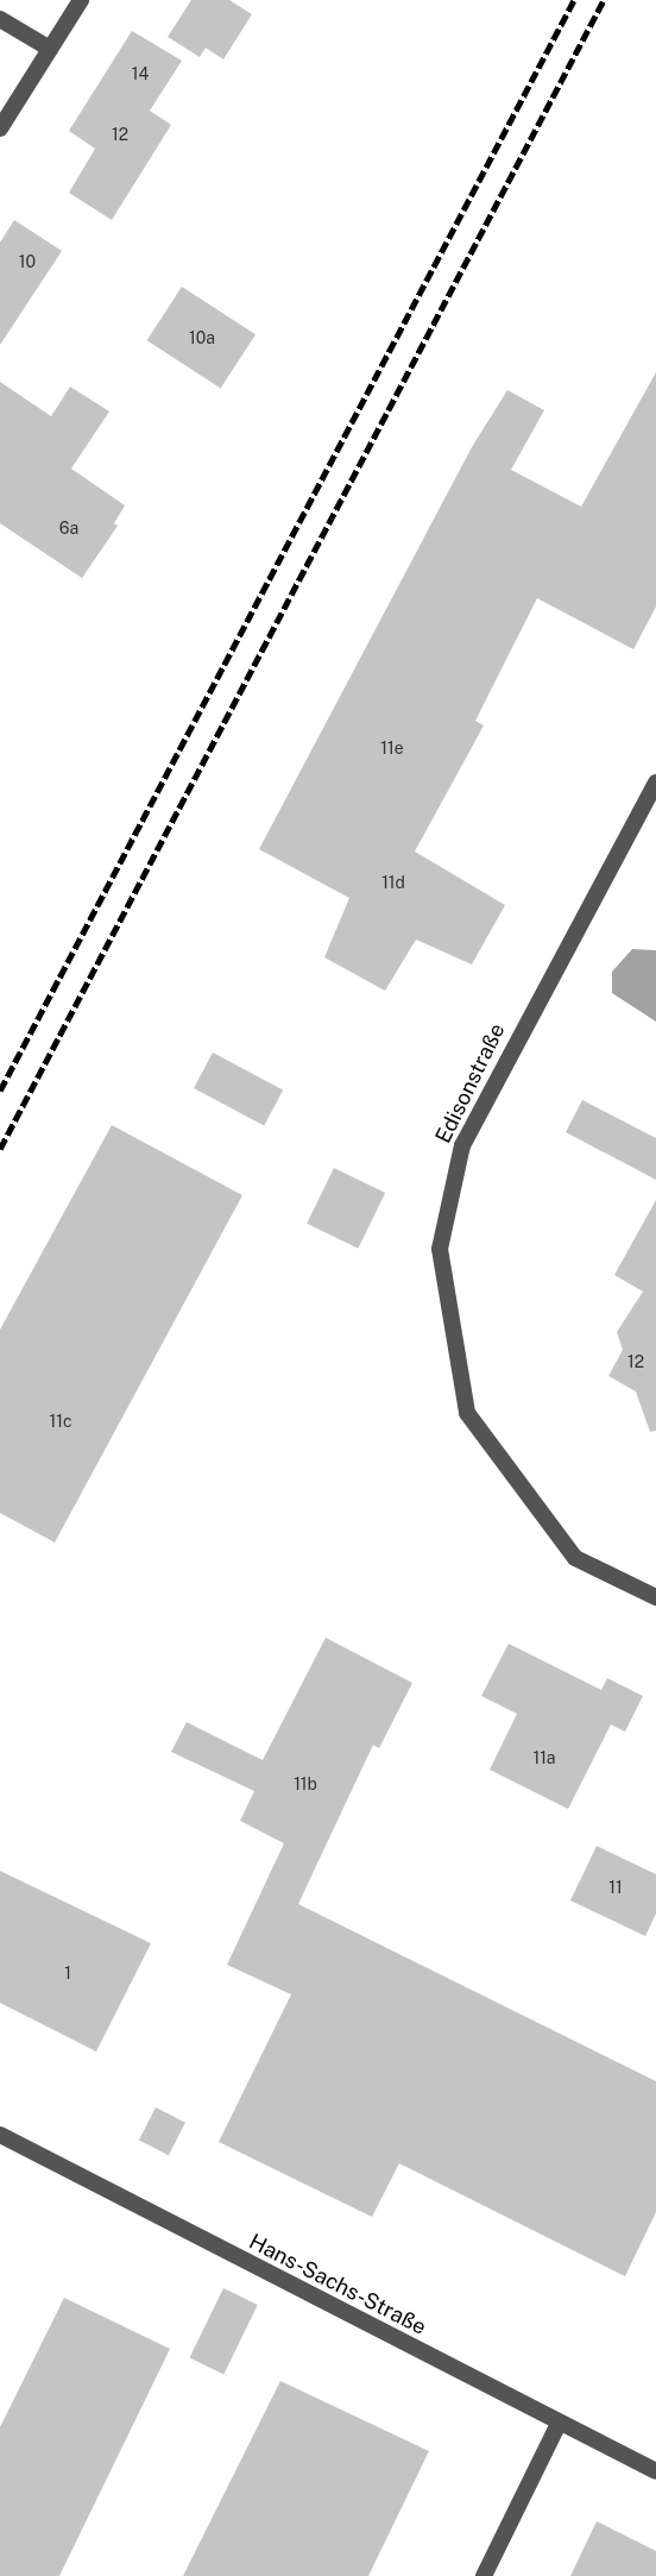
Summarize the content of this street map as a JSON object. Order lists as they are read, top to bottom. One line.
{"streets":{"street":["Edisonstraße","Hans-Sachs-Straße"]},"house_numbers":["14","12","10","10a","6a","11e","11d","12","11c","11a","11b","11","1"]}
